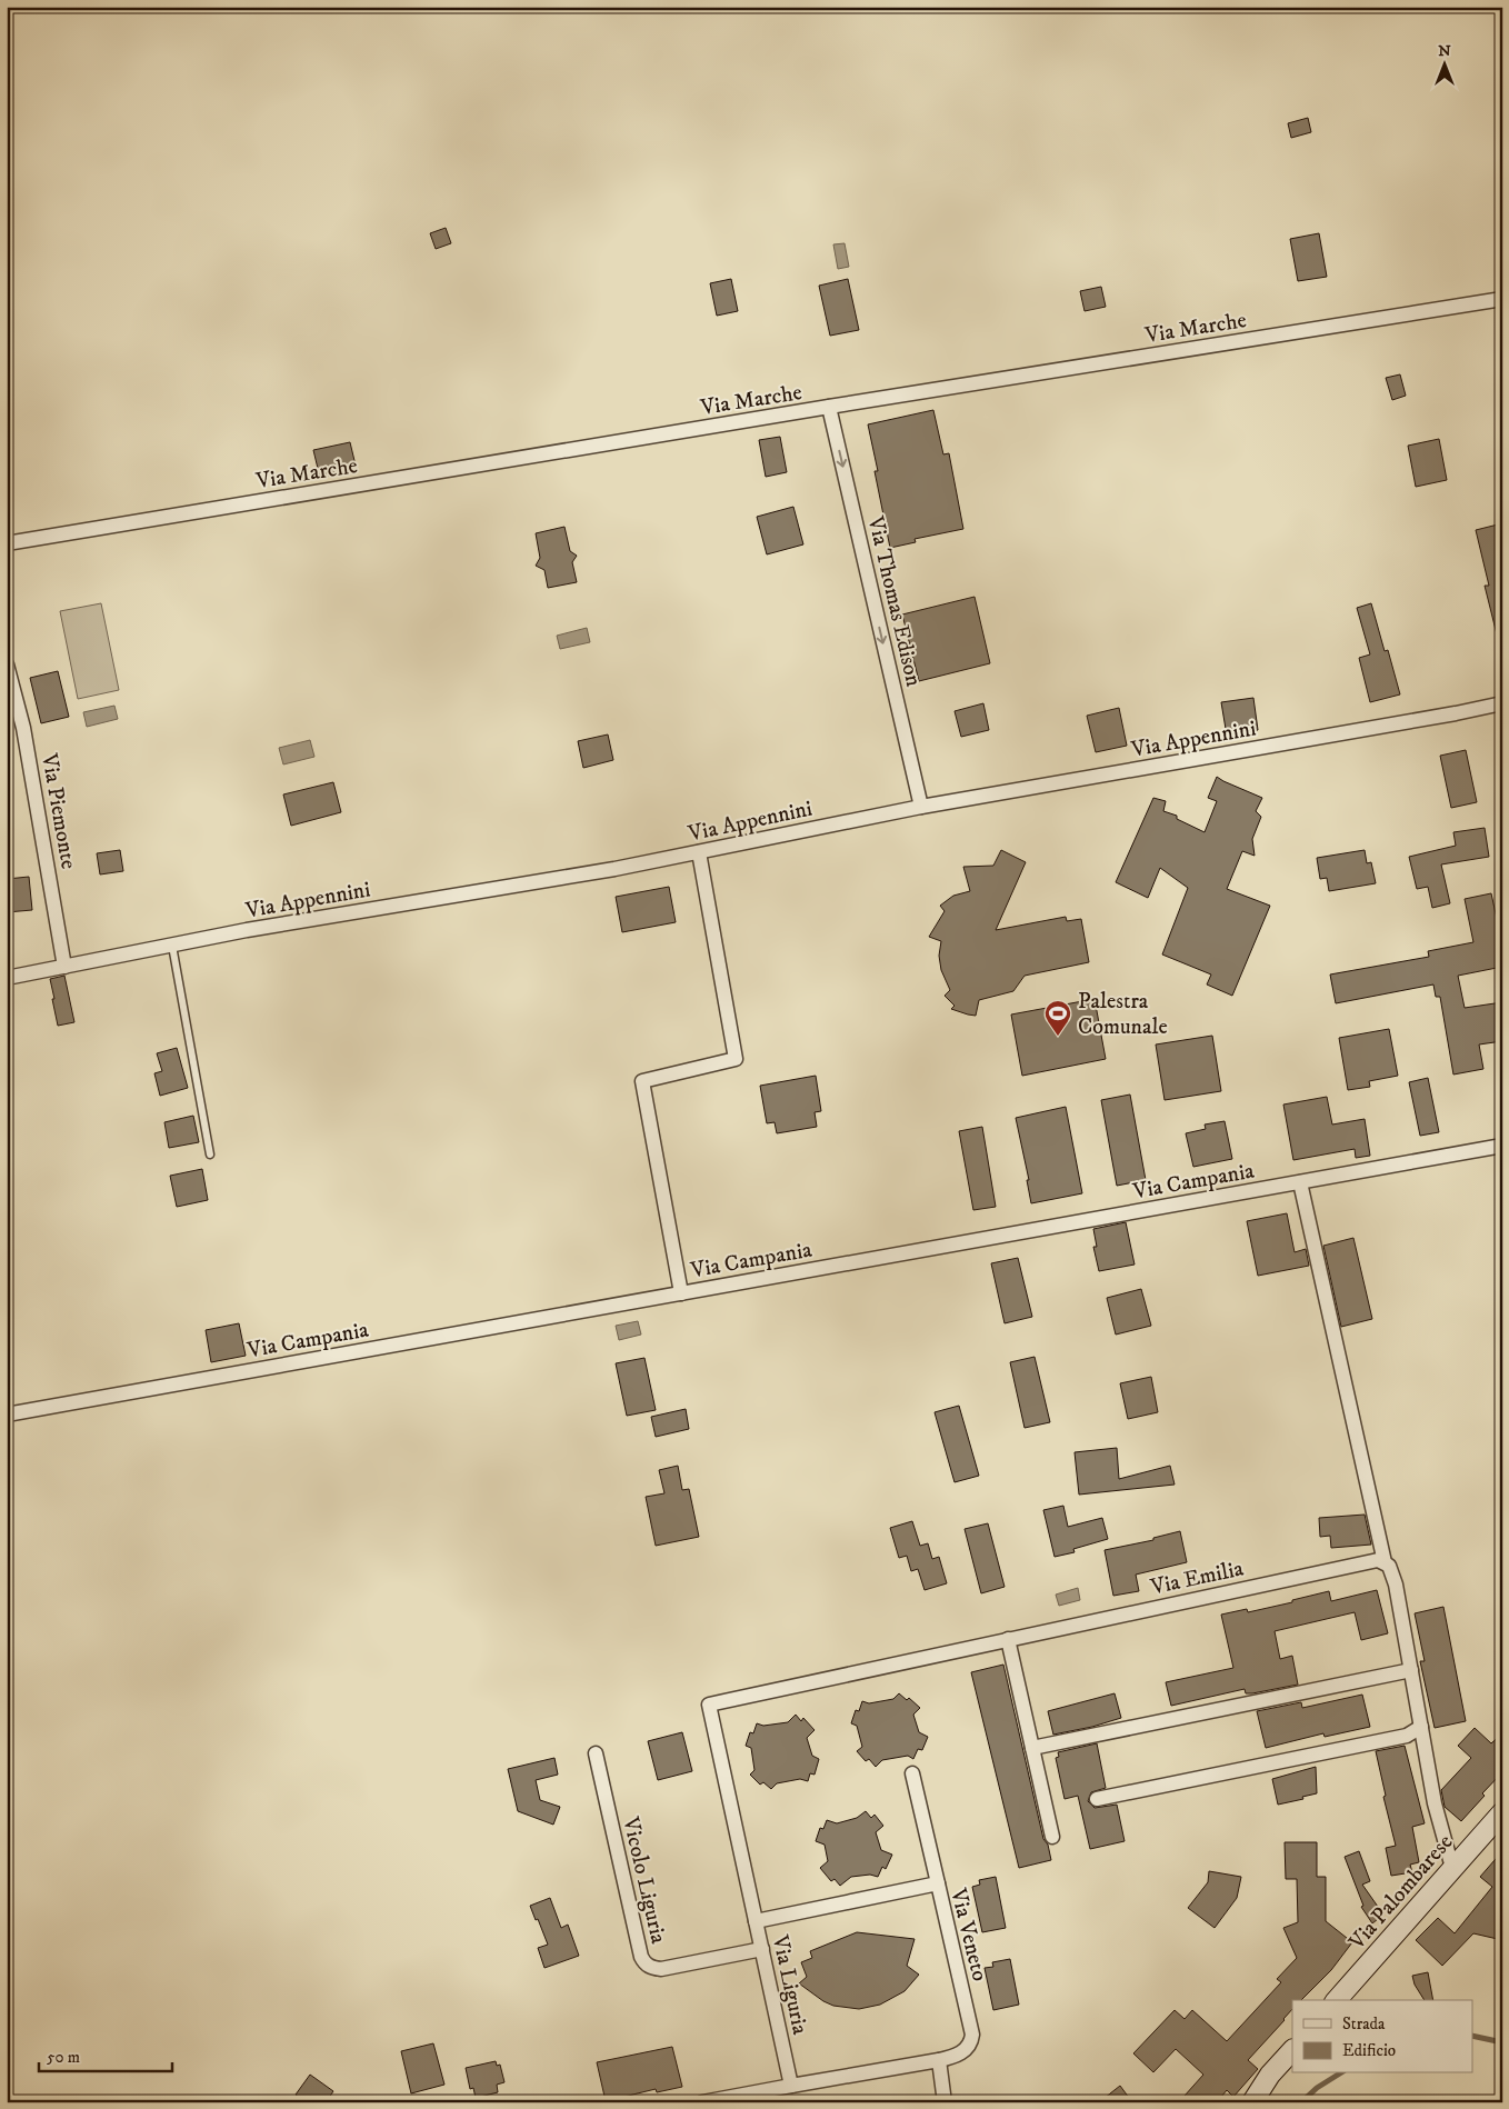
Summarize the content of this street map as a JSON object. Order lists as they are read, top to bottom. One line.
{"streets":{"main road":["Via Palombarese"],"street":["Via Marche","Via Thomas Edison","Via Appennini","Via Piemonte","Via Campania","Via Emilia","Vicolo Liguria","Via Veneto","Via Liguria"]},"crossings":[["Via Marche","Via Thomas Edison"],["Via Thomas Edison","Via Appennini"],["Via Appennini","Via Piemonte"],["Via Emilia","Via Liguria"],["Vicolo Liguria","Via Liguria"],["Via Veneto","Via Liguria"]],"one_way":["Via Thomas Edison"],"places":{"sports":["Palestra Comunale"]},"legend":["Strada","Edificio"],"scale_bar":"50 m","north":"top"}
